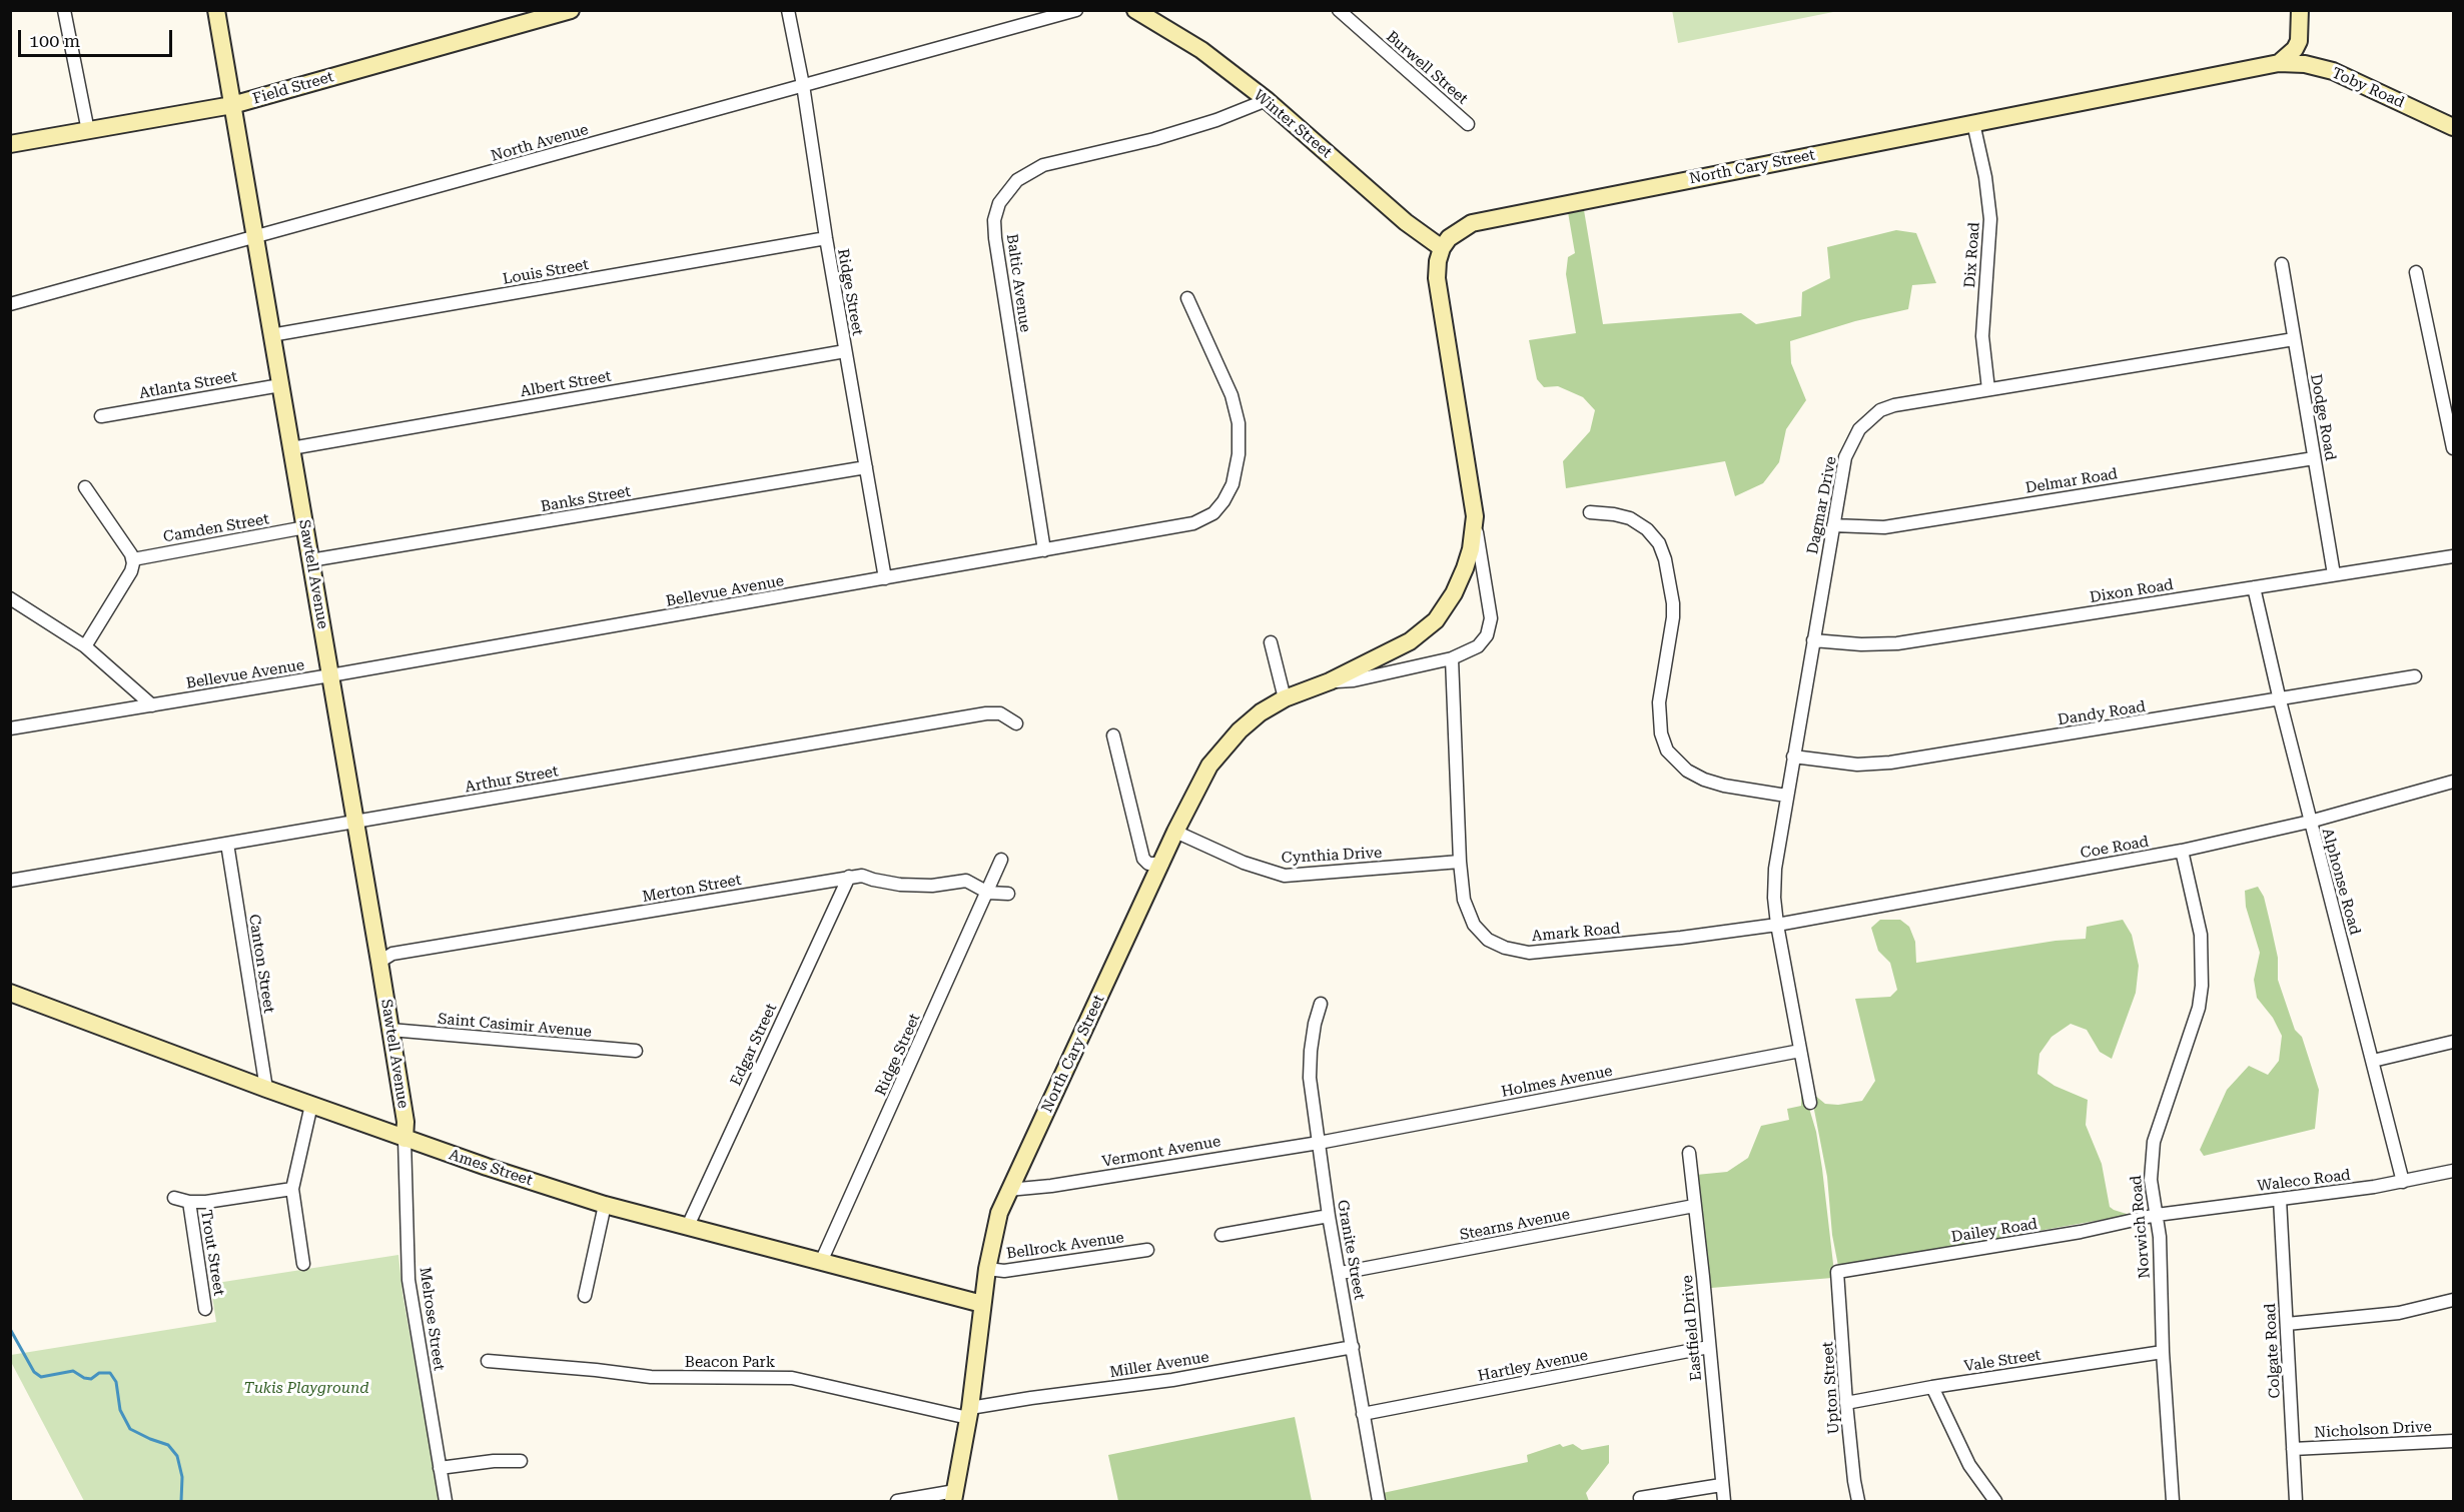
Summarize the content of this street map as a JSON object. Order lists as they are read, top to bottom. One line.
{"streets":{"street":["Burwell Street","Field Street","Toby Road","Winter Street","North Avenue","North Cary Street","Dix Road","Louis Street","Baltic Avenue","Ridge Street","Albert Street","Atlanta Street","Dodge Road","Delmar Road","Banks Street","Dagmar Drive","Camden Street","Sawtell Avenue","Bellevue Avenue","Dixon Road","Dandy Road","Arthur Street","Coe Road","Cynthia Drive","Alphonse Road","Merton Street","Amark Road","Canton Street","Saint Casimir Avenue","Edgar Street","Holmes Avenue","Vermont Avenue","Ames Street","Waleco Road","Stearns Avenue","Norwich Road","Dailey Road","Bellrock Avenue","Granite Street","Trout Street","Melrose Street","Eastfield Drive","Colgate Road","Vale Street","Beacon Park","Miller Avenue","Hartley Avenue","Upton Street","Nicholson Drive"]},"crossings":[["Field Street","Sawtell Avenue"],["Toby Road","North Cary Street"],["Winter Street","North Cary Street"],["Winter Street","Baltic Avenue"],["North Avenue","Ridge Street"],["North Avenue","Sawtell Avenue"],["North Cary Street","Dix Road"],["North Cary Street","Cynthia Drive"],["North Cary Street","Amark Road"],["North Cary Street","Vermont Avenue"],["North Cary Street","Ames Street"],["North Cary Street","Bellrock Avenue"],["North Cary Street","Beacon Park"],["North Cary Street","Miller Avenue"],["Dix Road","Dagmar Drive"],["Louis Street","Ridge Street"],["Louis Street","Sawtell Avenue"],["Baltic Avenue","Bellevue Avenue"],["Ridge Street","Albert Street"],["Ridge Street","Banks Street"],["Ridge Street","Bellevue Avenue"],["Ridge Street","Merton Street"],["Ridge Street","Ames Street"],["Albert Street","Sawtell Avenue"],["Atlanta Street","Sawtell Avenue"],["Dodge Road","Delmar Road"],["Dodge Road","Dagmar Drive"],["Dodge Road","Dixon Road"],["Delmar Road","Dagmar Drive"],["Banks Street","Sawtell Avenue"],["Dagmar Drive","Dixon Road"],["Dagmar Drive","Dandy Road"],["Dagmar Drive","Coe Road"],["Dagmar Drive","Amark Road"],["Camden Street","Sawtell Avenue"],["Sawtell Avenue","Bellevue Avenue"],["Sawtell Avenue","Arthur Street"],["Sawtell Avenue","Merton Street"],["Sawtell Avenue","Saint Casimir Avenue"],["Sawtell Avenue","Ames Street"],["Sawtell Avenue","Melrose Street"],["Dixon Road","Alphonse Road"],["Dandy Road","Alphonse Road"],["Arthur Street","Canton Street"],["Coe Road","Alphonse Road"],["Coe Road","Amark Road"],["Coe Road","Norwich Road"],["Cynthia Drive","Amark Road"],["Alphonse Road","Waleco Road"],["Merton Street","Edgar Street"],["Canton Street","Ames Street"],["Edgar Street","Ames Street"],["Holmes Avenue","Vermont Avenue"],["Holmes Avenue","Granite Street"],["Vermont Avenue","Granite Street"],["Ames Street","Melrose Street"],["Waleco Road","Norwich Road"],["Waleco Road","Dailey Road"],["Waleco Road","Colgate Road"],["Stearns Avenue","Granite Street"],["Stearns Avenue","Eastfield Drive"],["Norwich Road","Dailey Road"],["Norwich Road","Vale Street"],["Dailey Road","Upton Street"],["Granite Street","Miller Avenue"],["Granite Street","Hartley Avenue"],["Eastfield Drive","Hartley Avenue"],["Colgate Road","Nicholson Drive"],["Vale Street","Upton Street"],["Beacon Park","Miller Avenue"]],"parks":["Tukis Playground"],"scale_bar":"100 m"}
